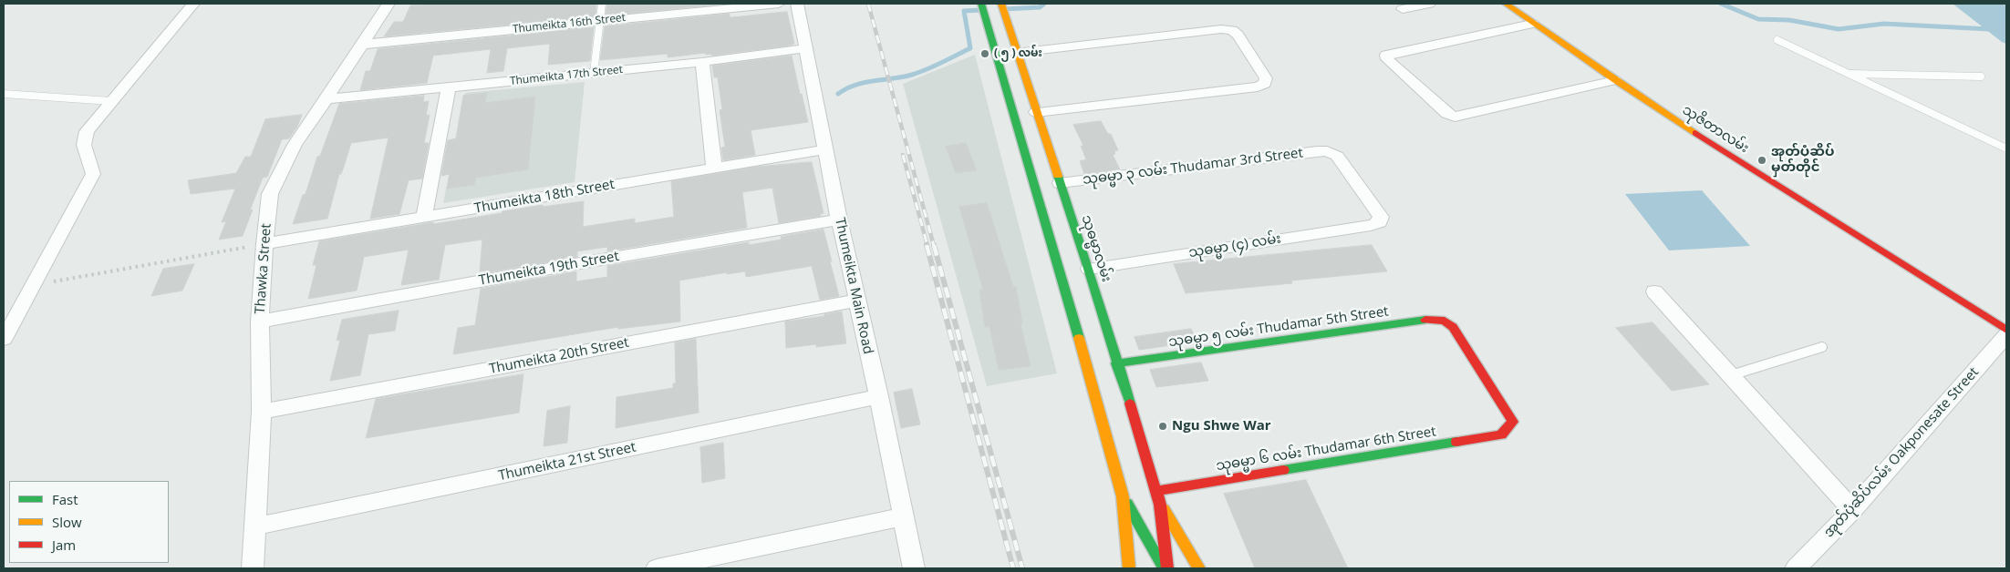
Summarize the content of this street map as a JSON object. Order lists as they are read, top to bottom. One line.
{"streets":{"main road":["သုဇိတာလမ်း","သုဓမ္မာလမ်း","သုဓမ္မာ ၅ လမ်း Thudamar 5th Street","သုဓမ္မာ ၆ လမ်း Thudamar 6th Street"],"street":["Thumeikta 16th Street","Thumeikta 17th Street","သုဓမ္မာ ၃ လမ်း Thudamar 3rd Street","Thumeikta 18th Street","သုဓမ္မာ (၄) လမ်း","Thawka Street","Thumeikta 19th Street","Thumeikta Main Road","Thumeikta 20th Street","အုတ်ပုံဆိပ်လမ်း Oakponesate Street","Thumeikta 21st Street"]},"crossings":[["Thumeikta 16th Street","Thawka Street"],["Thumeikta 17th Street","Thawka Street"],["Thumeikta 17th Street","Thumeikta Main Road"],["သုဓမ္မာ ၃ လမ်း Thudamar 3rd Street","သုဓမ္မာ (၄) လမ်း"],["သုဓမ္မာ ၃ လမ်း Thudamar 3rd Street","သုဓမ္မာလမ်း"],["Thumeikta 18th Street","Thawka Street"],["Thumeikta 18th Street","Thumeikta Main Road"],["သုဓမ္မာ (၄) လမ်း","သုဓမ္မာလမ်း"],["သုဓမ္မာလမ်း","သုဓမ္မာ ၅ လမ်း Thudamar 5th Street"],["သုဓမ္မာလမ်း","သုဓမ္မာ ၆ လမ်း Thudamar 6th Street"],["Thawka Street","Thumeikta 19th Street"],["Thawka Street","Thumeikta 20th Street"],["Thawka Street","Thumeikta 21st Street"],["Thumeikta 19th Street","Thumeikta Main Road"],["Thumeikta Main Road","Thumeikta 20th Street"],["Thumeikta Main Road","Thumeikta 21st Street"],["သုဓမ္မာ ၅ လမ်း Thudamar 5th Street","သုဓမ္မာ ၆ လမ်း Thudamar 6th Street"]],"places":["( ၅ ) လမ်း","အုတ်ပုံဆိပ် မှတ်တိုင်","Ngu Shwe War"],"legend":["Fast","Slow","Jam"]}
